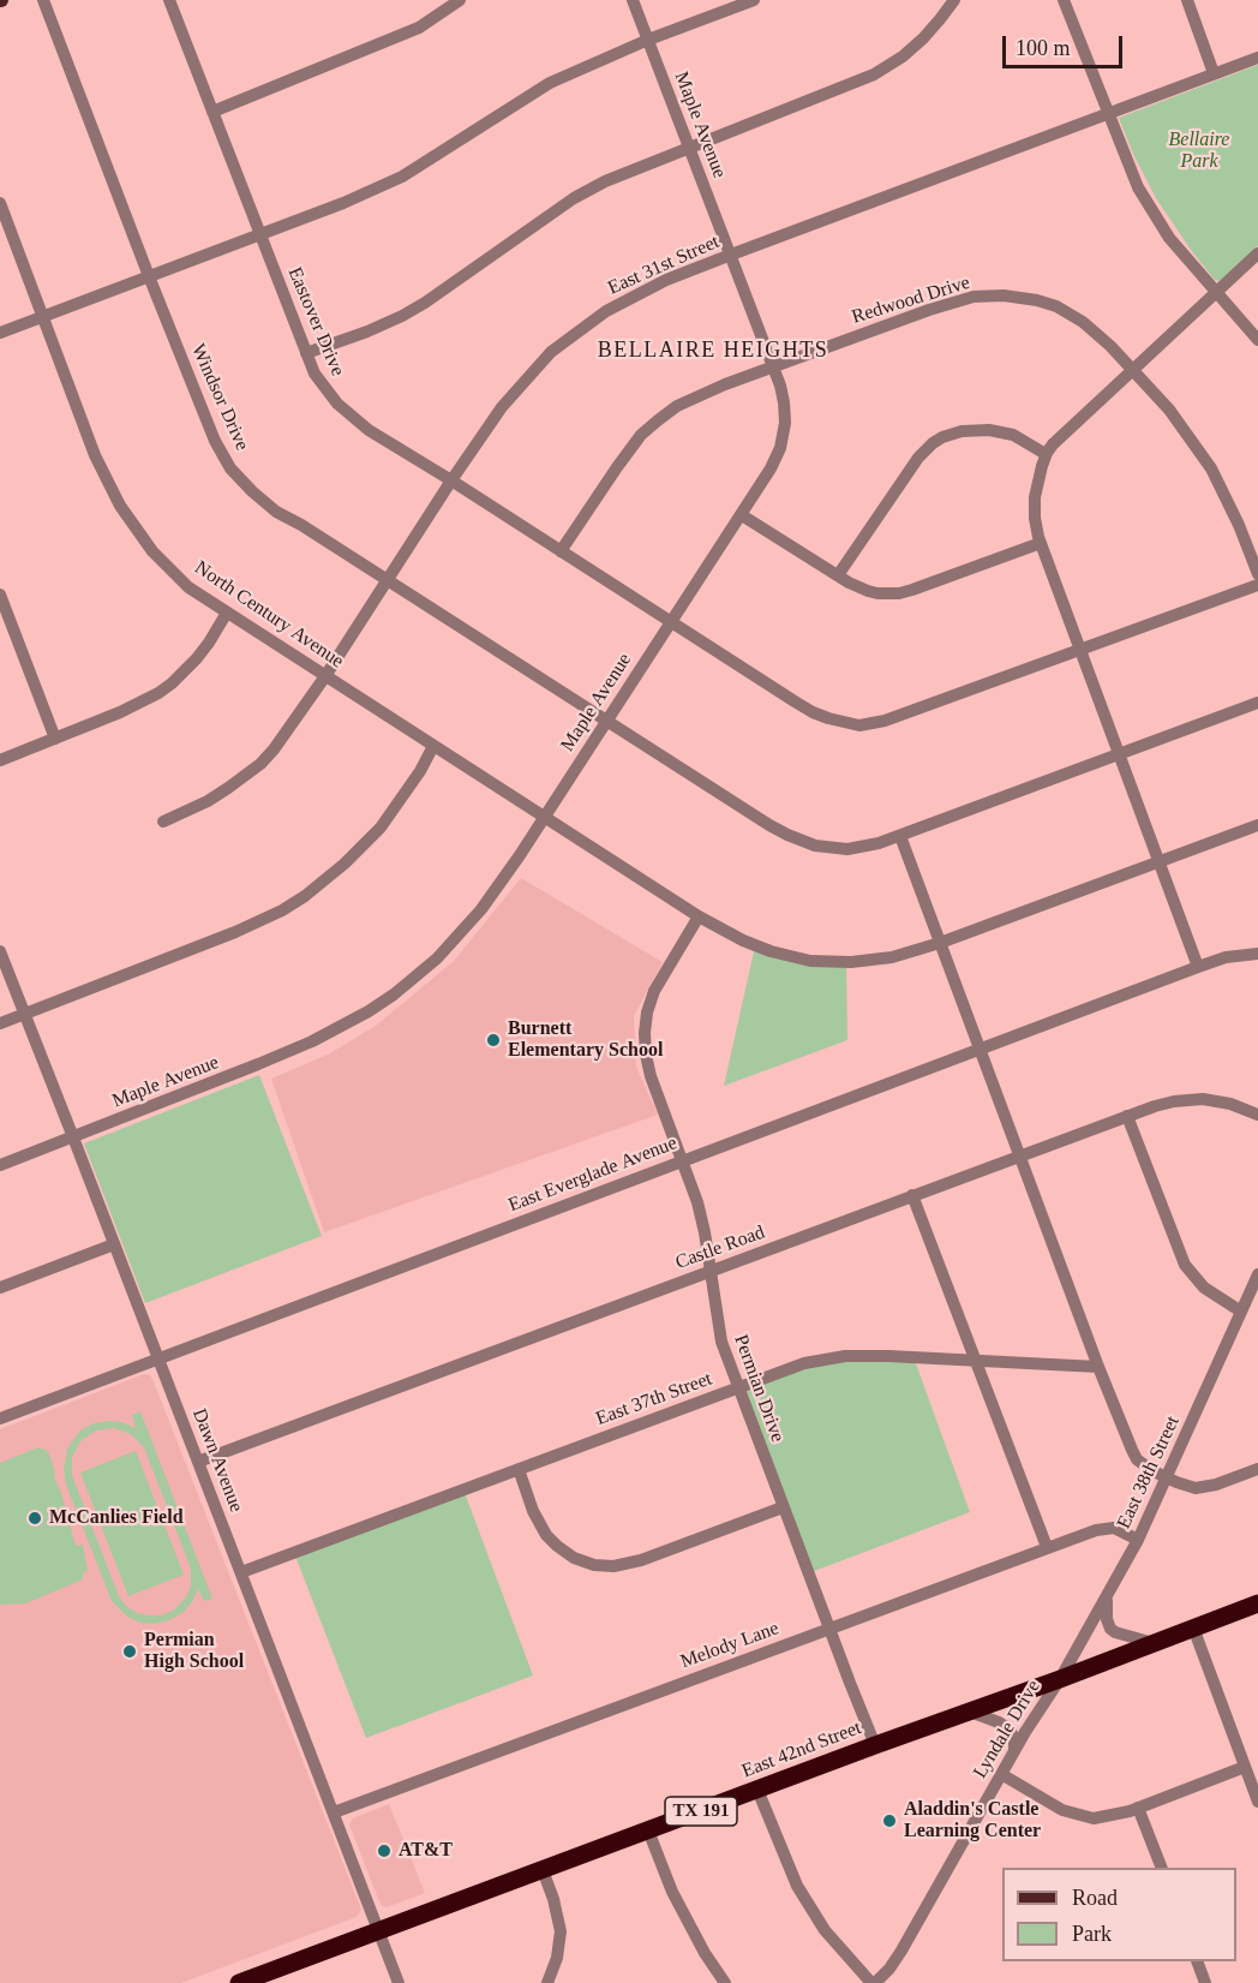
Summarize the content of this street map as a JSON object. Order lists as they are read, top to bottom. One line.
{"streets":{"highway":["East 42nd Street","TX 191"],"street":["Maple Avenue","East 31st Street","Redwood Drive","Eastover Drive","Windsor Drive","North Century Avenue","East Everglade Avenue","Castle Road","Permian Drive","East 37th Street","Dawn Avenue","East 38th Street","Melody Lane","Lyndale Drive"]},"crossings":[["Maple Avenue","East 31st Street"],["Maple Avenue","Redwood Drive"],["Maple Avenue","Eastover Drive"],["Maple Avenue","Windsor Drive"],["Maple Avenue","North Century Avenue"],["Maple Avenue","Dawn Avenue"],["East 31st Street","Eastover Drive"],["East 31st Street","Windsor Drive"],["East 31st Street","North Century Avenue"],["Redwood Drive","Eastover Drive"],["North Century Avenue","Permian Drive"],["East Everglade Avenue","Permian Drive"],["East Everglade Avenue","Dawn Avenue"],["Castle Road","Permian Drive"],["Castle Road","Dawn Avenue"],["Permian Drive","East 37th Street"],["Permian Drive","Melody Lane"],["Permian Drive","East 42nd Street"],["East 37th Street","Dawn Avenue"],["Dawn Avenue","Melody Lane"],["Dawn Avenue","East 42nd Street"],["East 38th Street","Melody Lane"],["East 38th Street","Lyndale Drive"],["East 38th Street","East 42nd Street"],["Lyndale Drive","East 42nd Street"]],"districts":["BELLAIRE HEIGHTS"],"parks":["Bellaire Park"],"places":["Burnett Elementary School","McCanlies Field","Permian High School","Aladdin's Castle Learning Center","AT&T"],"legend":["Road","Park"],"scale_bar":"100 m"}
